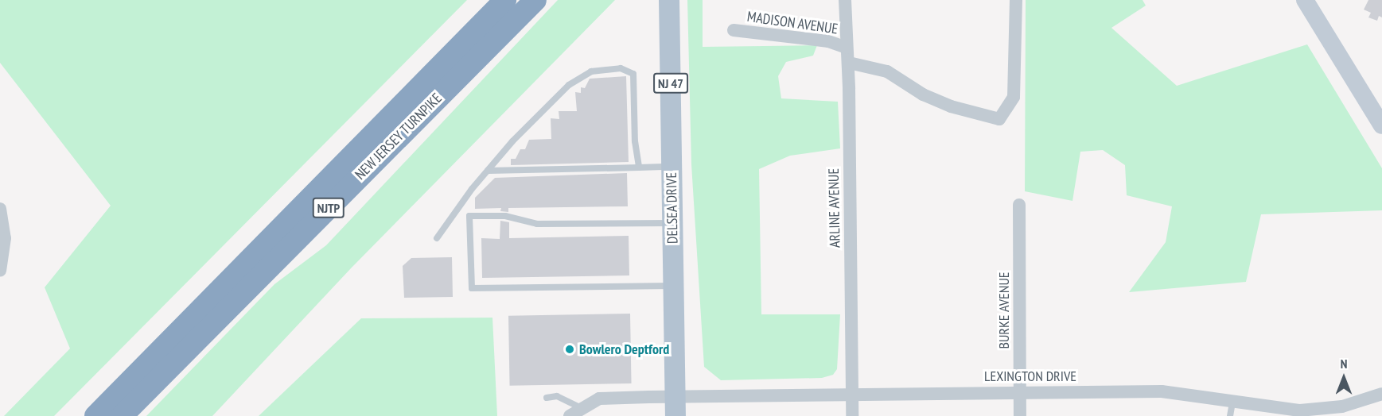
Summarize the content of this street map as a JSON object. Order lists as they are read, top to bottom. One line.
{"streets":{"highway":["NEW JERSEY TURNPIKE","NJTP"],"main road":["NJ 47","DELSEA DRIVE"],"street":["MADISON AVENUE","ARLINE AVENUE","BURKE AVENUE","LEXINGTON DRIVE"]},"crossings":[["MADISON AVENUE","ARLINE AVENUE"],["DELSEA DRIVE","LEXINGTON DRIVE"],["ARLINE AVENUE","LEXINGTON DRIVE"],["BURKE AVENUE","LEXINGTON DRIVE"]],"places":["Bowlero Deptford"],"north":"top"}
